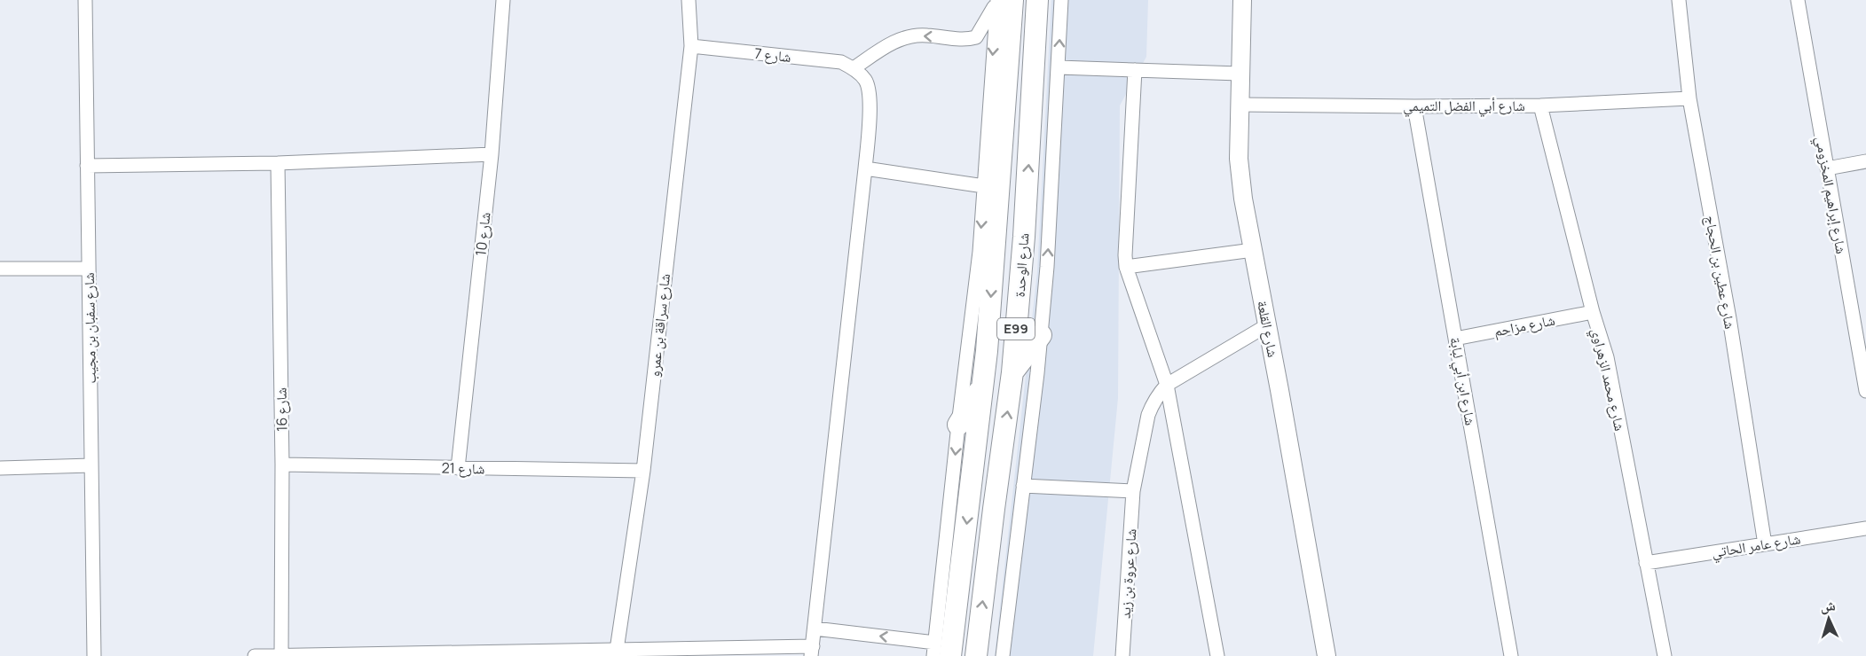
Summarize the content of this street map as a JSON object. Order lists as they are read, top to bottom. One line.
{"streets":{"main road":["شارع الوحدة","E99"],"street":["شارع 7","شارع أبي الفضل التميمي","شارع إبراهيم المخزومي","شارع 10","شارع عطين بن الحجاج","شارع سراقة بن عمرو","شارع مزاحم","شارع سفبان بن مجيب","شارع القلعة","شارع محمد الزهراوي","شارع ابن أبي لبابة","شارع 16","شارع 21","شارع عامر الحاتي","شارع عروة بن زيد"]},"crossings":[["شارع 7","شارع سراقة بن عمرو"],["شارع أبي الفضل التميمي","شارع عطين بن الحجاج"],["شارع أبي الفضل التميمي","شارع القلعة"],["شارع أبي الفضل التميمي","شارع محمد الزهراوي"],["شارع أبي الفضل التميمي","شارع ابن أبي لبابة"],["شارع 10","شارع 21"],["شارع عطين بن الحجاج","شارع عامر الحاتي"],["شارع سراقة بن عمرو","شارع 21"],["شارع مزاحم","شارع محمد الزهراوي"],["شارع مزاحم","شارع ابن أبي لبابة"],["شارع محمد الزهراوي","شارع عامر الحاتي"],["شارع 16","شارع 21"]],"north":"top"}
